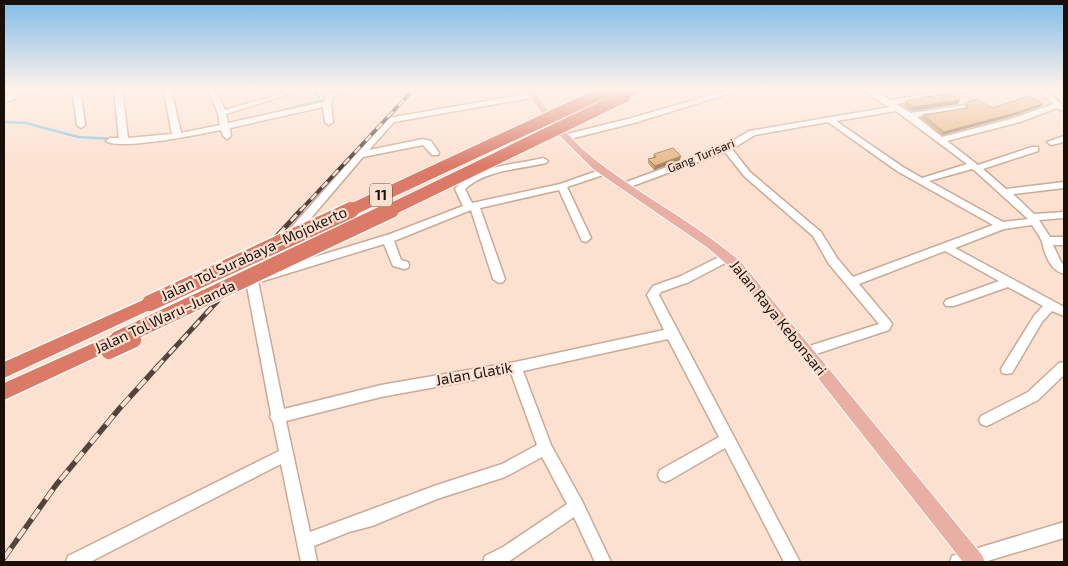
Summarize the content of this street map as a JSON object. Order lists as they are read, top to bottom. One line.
{"streets":{"highway":["11","Jalan Tol Surabaya–Mojokerto","Jalan Tol Waru–Juanda"],"main road":["Jalan Raya Kebonsari"],"street":["Gang Turisari","Jalan Glatik"]},"crossings":[["Gang Turisari","Jalan Raya Kebonsari"],["Jalan Tol Surabaya–Mojokerto","Jalan Tol Waru–Juanda"]]}
